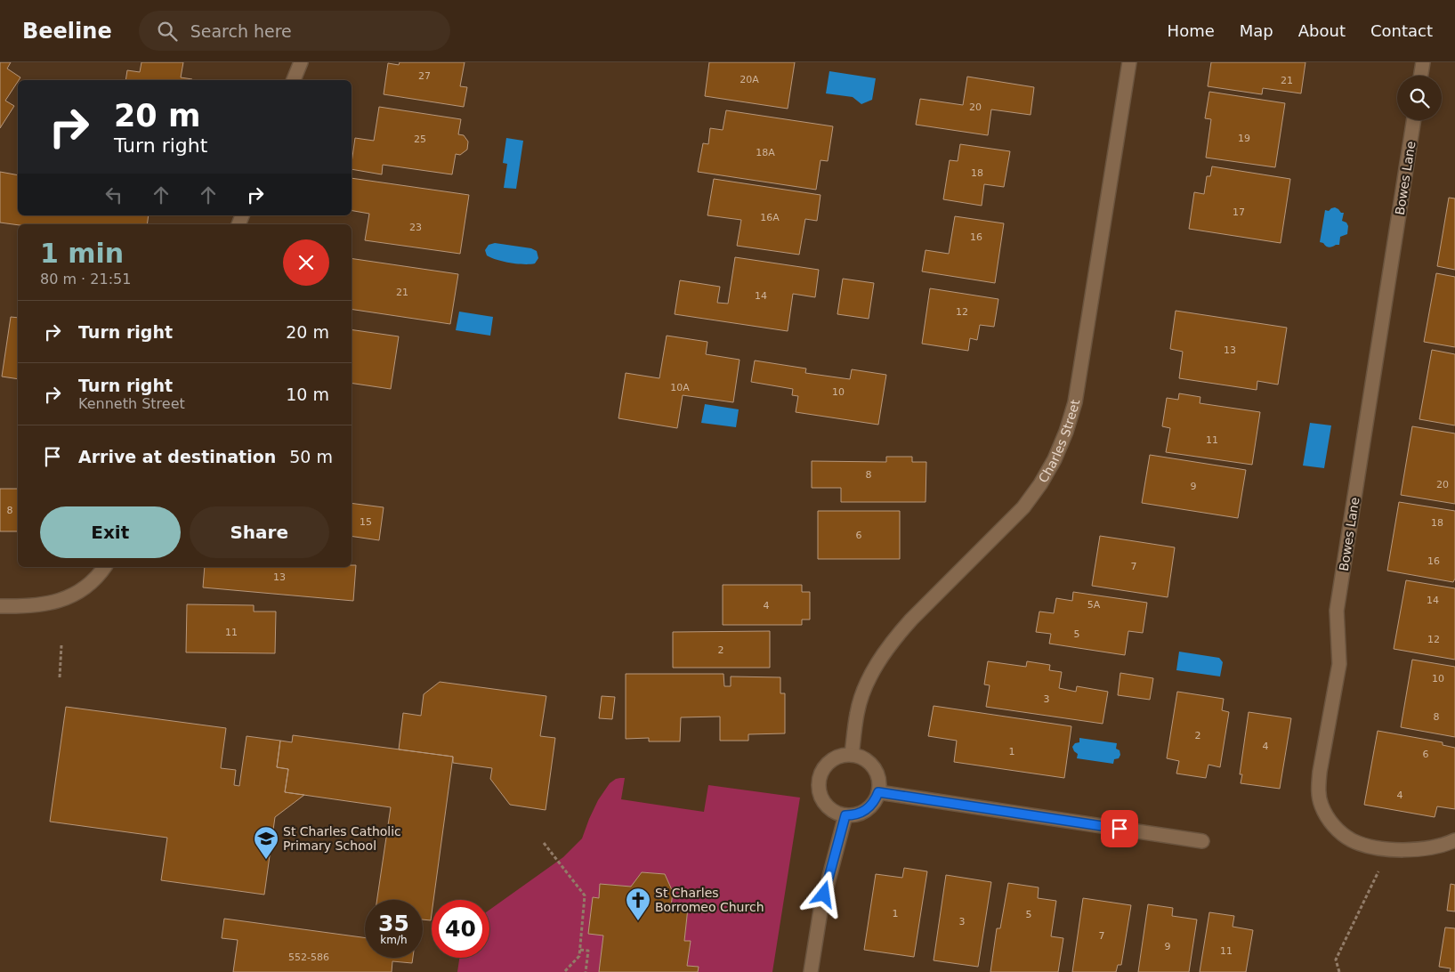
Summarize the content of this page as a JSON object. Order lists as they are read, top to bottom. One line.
{"streets":{"street":["Bowes Lane","Charles Street"]},"places":{"school or university":["St Charles Catholic Primary School"],"church":["St Charles Borromeo Church"]},"house_numbers":["27","20A","21","20","19","25","18A","18","17","16A","23","16","21","14","12","13","10A","10","11","8","20","9","8","15","18","6","16","7","13","14","5A","4","11","5","12","2","10","3","8","2","4","1","6","4","1","5","3","7","9","11","552-586"],"page":{"header":"Beeline","search":"Search here","nav":["Home","Map","About","Contact"],"turn":["20 m","Turn right"],"heading":["1 min","80 m · 21:51"],"list":[{"name":"Turn right","value":"20 m"},{"name":"Turn right","note":"Kenneth Street","value":"10 m"},{"name":"Arrive at destination","value":"50 m"}],"buttons":["Exit","Share"],"speed":"35 km/h","limit":"40"}}
